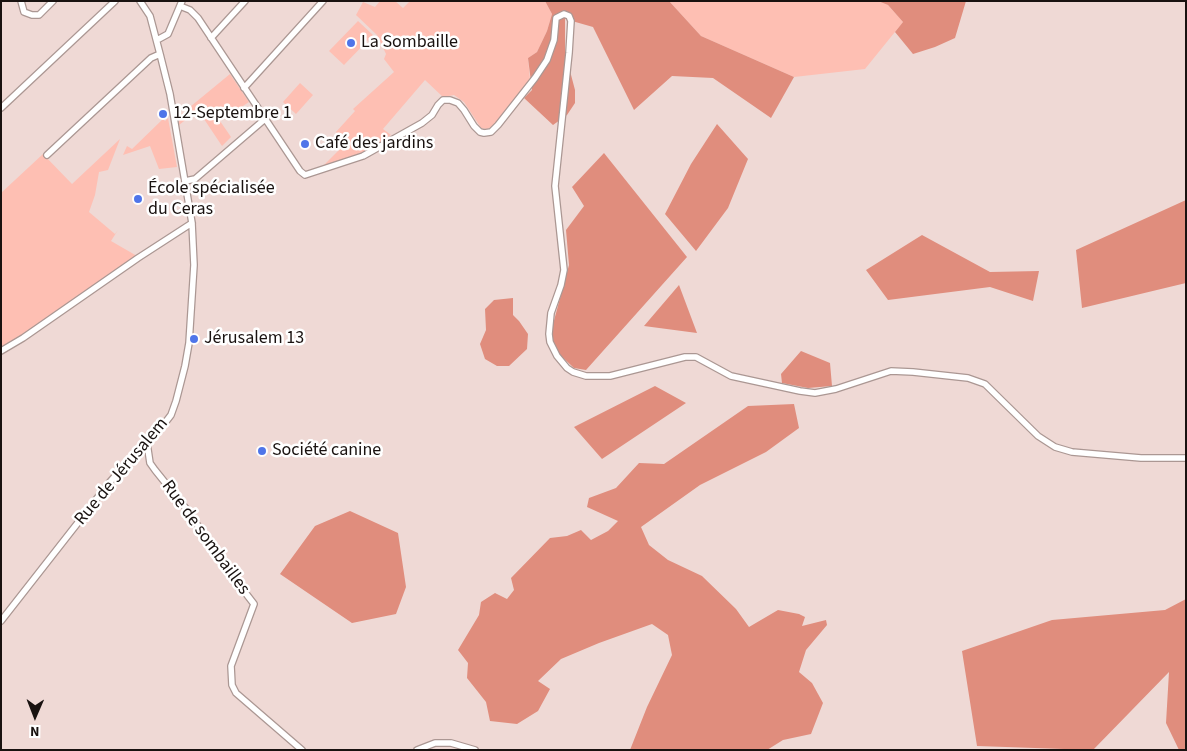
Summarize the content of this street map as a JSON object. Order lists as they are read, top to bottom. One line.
{"streets":{"street":["Rue de Jérusalem","Rue de sombailles"]},"crossings":[["Rue de Jérusalem","Rue de sombailles"]],"places":["La Sombaille","12-Septembre 1","Café des jardins","École spécialisée du Ceras","Jérusalem 13","Société canine"],"north":"bottom"}
